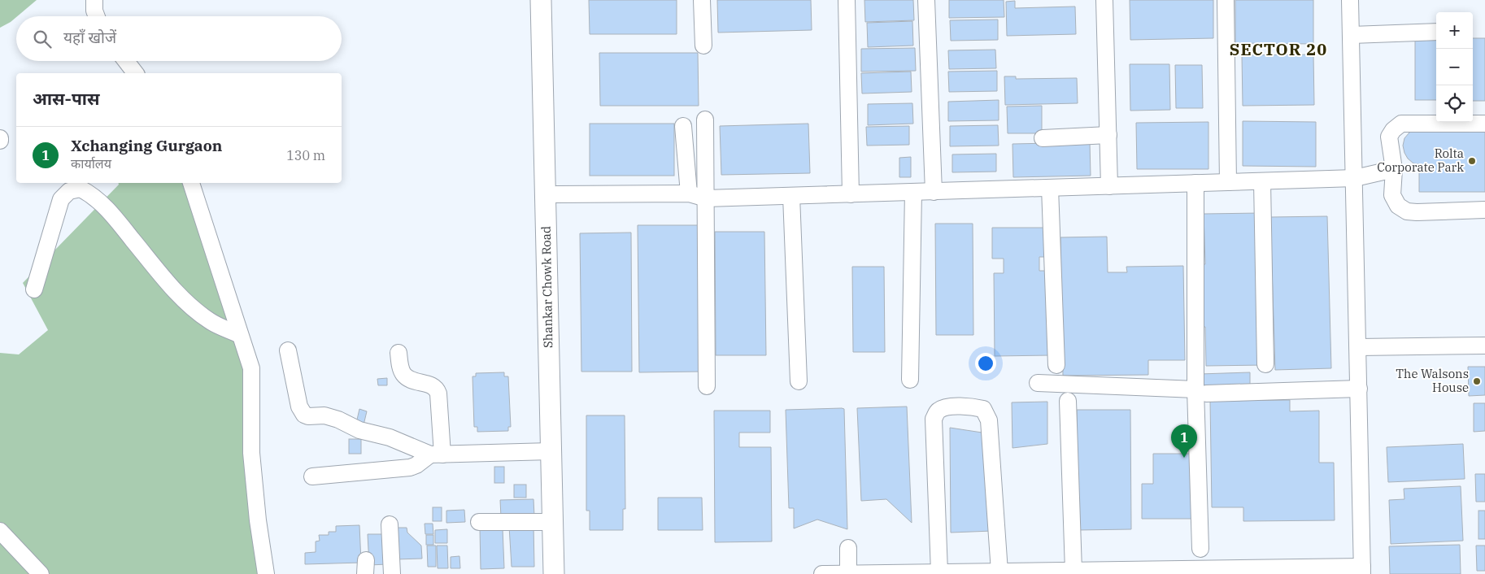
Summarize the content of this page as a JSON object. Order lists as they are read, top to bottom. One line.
{"streets":{"main road":["Shankar Chowk Road"]},"districts":["SECTOR 20"],"places":["Rolta Corporate Park","The Walsons House"],"page":{"map_buttons":["+","−"],"search":"यहाँ खोजें","heading":"आस-पास","list":[{"mark":"1","name":"Xchanging Gurgaon","note":"कार्यालय","value":"130 m"}],"pins":"1"}}
